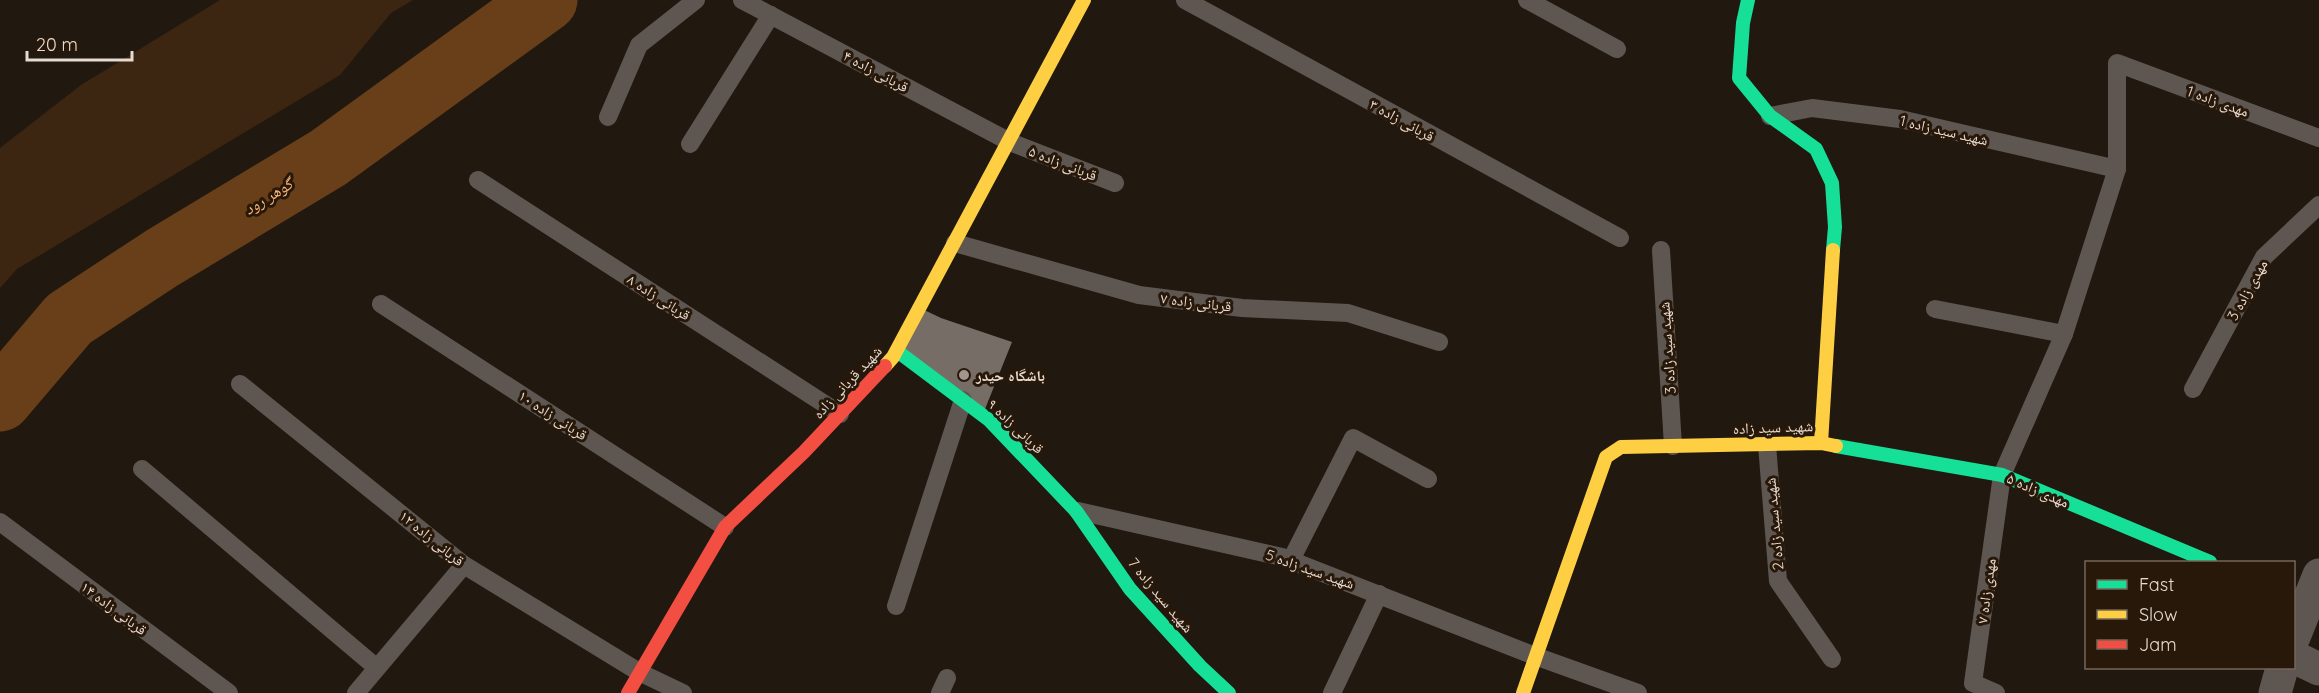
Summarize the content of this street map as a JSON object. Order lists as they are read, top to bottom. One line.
{"streets":{"street":["شهید قربانی زاده","قربانی زاده ۹","شهید سید زاده","مهدی زاده ۵","شهید سید زاده 7"],"lane":["قربانی زاده ۴","مهدی زاده 1","قربانی زاده ۳","شهید سید زاده 1","قربانی زاده ۵","مهدی زاده 3","قربانی زاده ۸","قربانی زاده ۷","شهید سید زاده 3","قربانی زاده ۱۰","شهید سید زاده 2","قربانی زاده ۱۲","شهید سید زاده 5","مهدی زاده ۷","قربانی زاده ۱۴"]},"crossings":[["قربانی زاده ۴","قربانی زاده ۵"],["قربانی زاده ۴","شهید قربانی زاده"],["مهدی زاده 1","شهید سید زاده 1"],["شهید سید زاده 1","شهید سید زاده"],["قربانی زاده ۵","شهید قربانی زاده"],["قربانی زاده ۸","شهید قربانی زاده"],["قربانی زاده ۷","شهید قربانی زاده"],["شهید سید زاده 3","شهید سید زاده"],["شهید قربانی زاده","قربانی زاده ۱۰"],["شهید قربانی زاده","قربانی زاده ۹"],["شهید قربانی زاده","قربانی زاده ۱۲"],["قربانی زاده ۹","شهید سید زاده 5"],["قربانی زاده ۹","شهید سید زاده 7"],["شهید سید زاده","مهدی زاده ۵"],["شهید سید زاده","شهید سید زاده 2"],["شهید سید زاده","شهید سید زاده 5"],["مهدی زاده ۵","مهدی زاده ۷"],["شهید سید زاده 5","شهید سید زاده 7"]],"water":["گوهر رود"],"places":["باشگاه حیدر"],"legend":["Fast","Slow","Jam"],"scale_bar":"20 m"}
